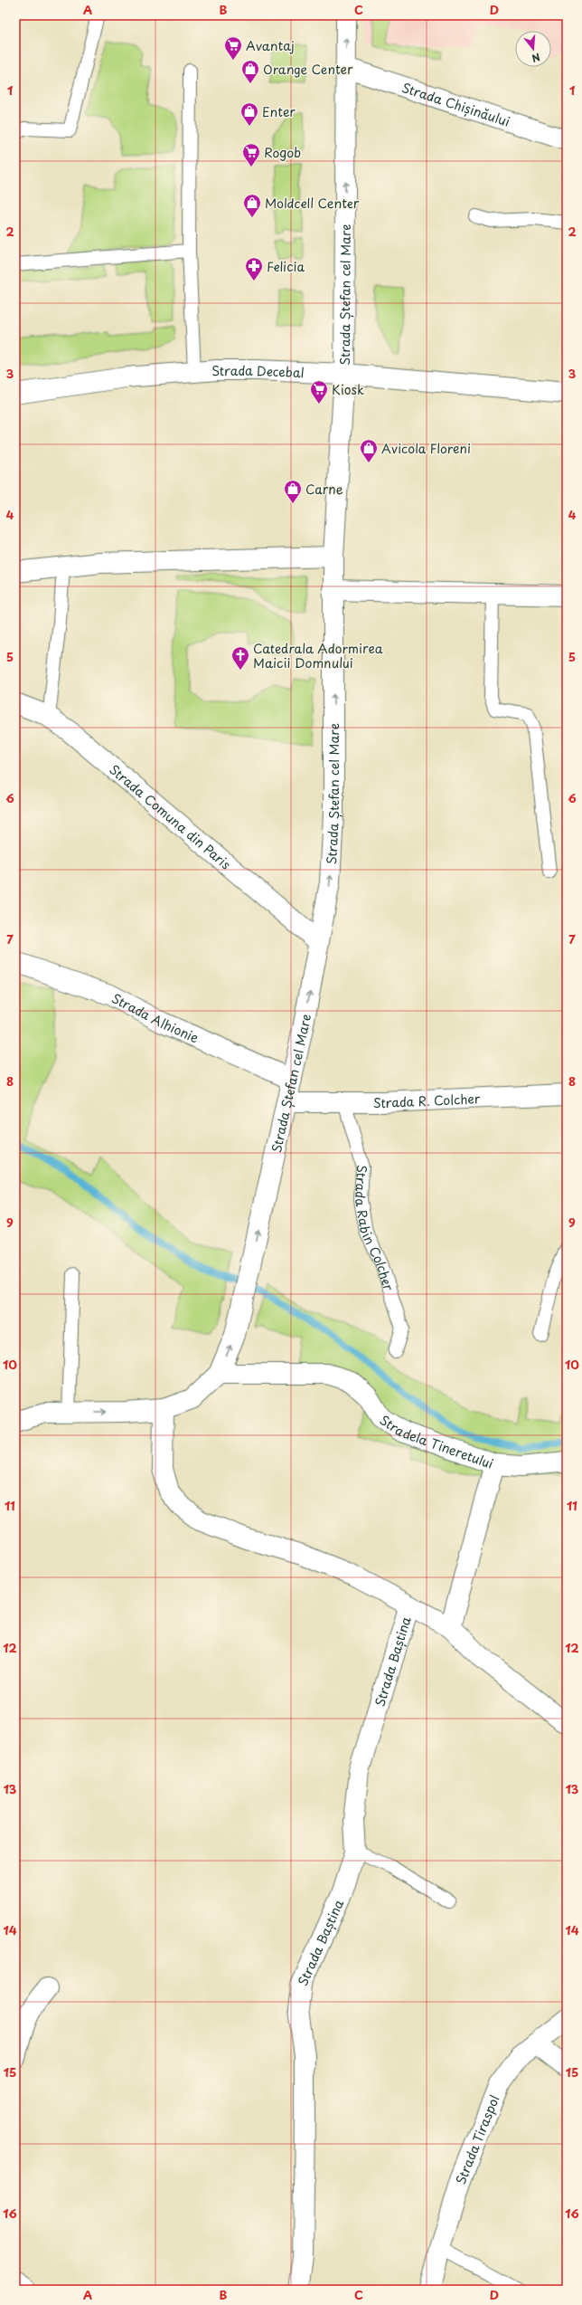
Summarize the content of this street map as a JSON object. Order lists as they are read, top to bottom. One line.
{"streets":{"street":["Strada Chișinăului","Strada Ștefan cel Mare","Strada Decebal","Strada Comuna din Paris","Strada Alhionie","Strada R. Colcher","Stradela Tineretului","Strada Baștina","Strada Tiraspol"],"lane":["Strada Rabin Colcher"]},"crossings":[["Strada Chișinăului","Strada Ștefan cel Mare"],["Strada Ștefan cel Mare","Strada Decebal"],["Strada Ștefan cel Mare","Strada Comuna din Paris"],["Strada Ștefan cel Mare","Strada Alhionie"],["Strada Ștefan cel Mare","Strada R. Colcher"],["Strada Ștefan cel Mare","Stradela Tineretului"],["Strada Ștefan cel Mare","Strada Baștina"],["Strada R. Colcher","Strada Rabin Colcher"]],"one_way":["Strada Ștefan cel Mare"],"places":{"supermarket":["Аvantaj","Rogob","Kiosk"],"shop":["Orange Center","Enter","Moldcell Center","Avicola Floreni","Carne"],"pharmacy":["Felicia"],"church":["Catedrala Adormirea Maicii Domnului"]},"north":"bottom","grid":{"columns":["A","B","C","D"],"rows":["1","2","3","4","5","6","7","8","9","10","11","12","13","14","15","16"]}}
